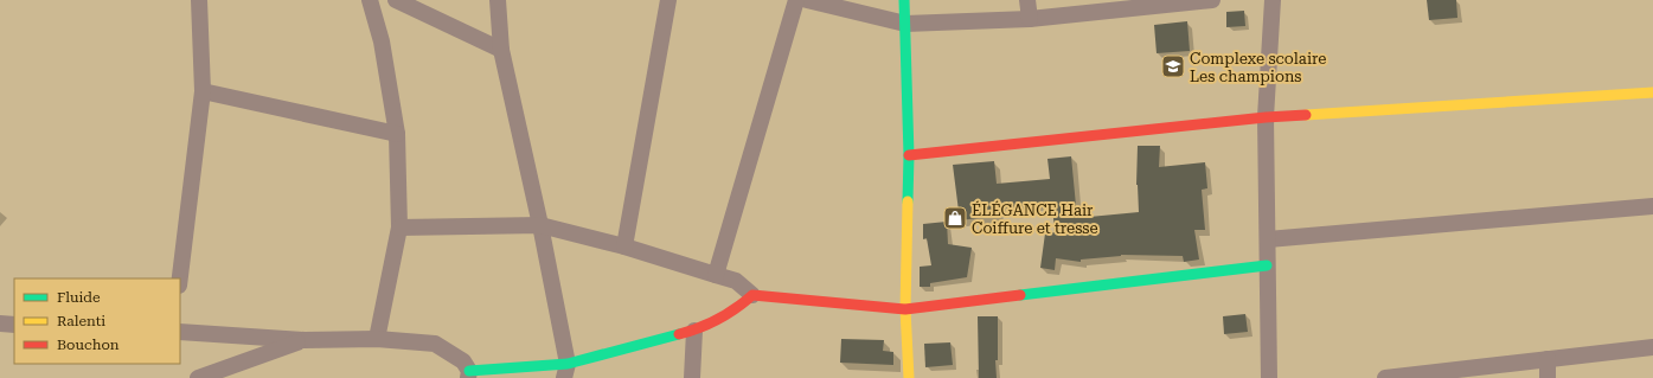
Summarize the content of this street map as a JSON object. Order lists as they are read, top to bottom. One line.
{"places":{"school or university":["Complexe scolaire Les champions"],"shop":["ÉLÉGANCE Hair Coiffure et tresse"]},"legend":["Fluide","Ralenti","Bouchon"]}
